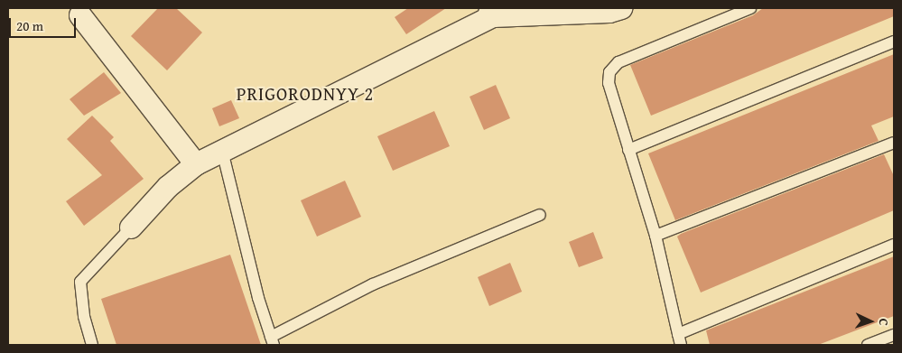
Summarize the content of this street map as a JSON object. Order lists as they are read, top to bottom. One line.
{"districts":["PRIGORODNYY 2"],"scale_bar":"20 m","north":"right"}
